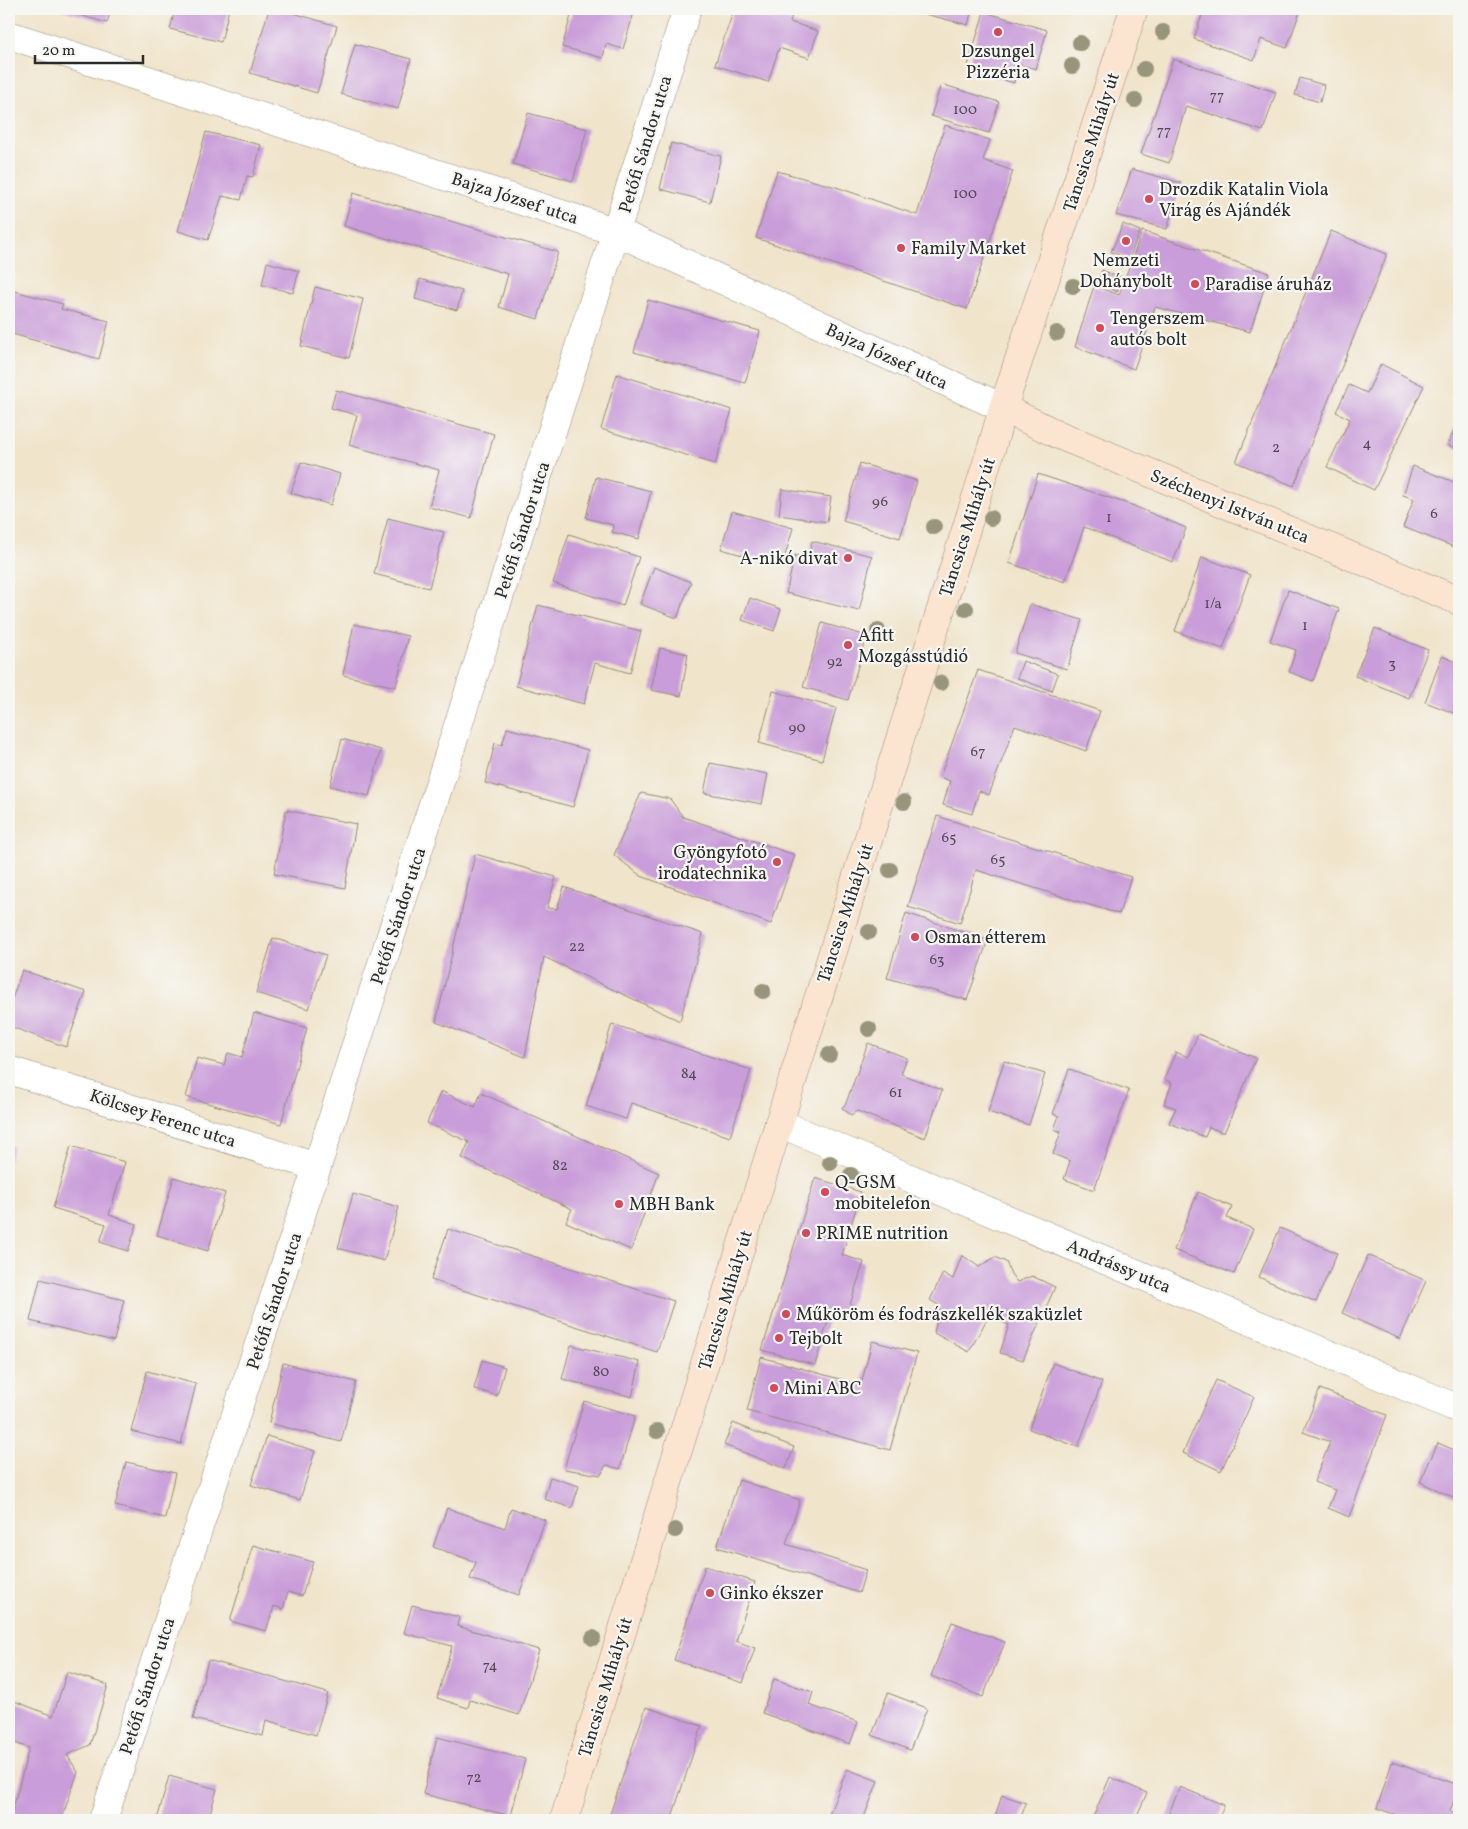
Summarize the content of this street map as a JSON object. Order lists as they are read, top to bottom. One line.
{"streets":{"street":["Táncsics Mihály út","Petőfi Sándor utca","Bajza József utca","Széchenyi István utca","Kölcsey Ferenc utca","Andrássy utca"]},"crossings":[["Táncsics Mihály út","Bajza József utca"],["Táncsics Mihály út","Széchenyi István utca"],["Táncsics Mihály út","Andrássy utca"],["Petőfi Sándor utca","Bajza József utca"],["Petőfi Sándor utca","Kölcsey Ferenc utca"],["Bajza József utca","Széchenyi István utca"]],"places":["Dzsungel Pizzéria","Drozdik Katalin Viola Virág és Ajándék","Nemzeti Dohánybolt","Family Market","Paradise áruház","Tengerszem autós bolt","A-nikó divat","Afitt Mozgásstúdió","Gyöngyfotó irodatechnika","Osman étterem","Q-GSM mobitelefon","MBH Bank","PRIME nutrition","Műköröm és fodrászkellék szaküzlet","Tejbolt","Mini ABC","Ginko ékszer"],"house_numbers":["77","100","77","100","4","2","96","6","1","1/a","1","92","3","90","67","65","65","22","63","84","61","82","80","74","72"],"scale_bar":"20 m"}
